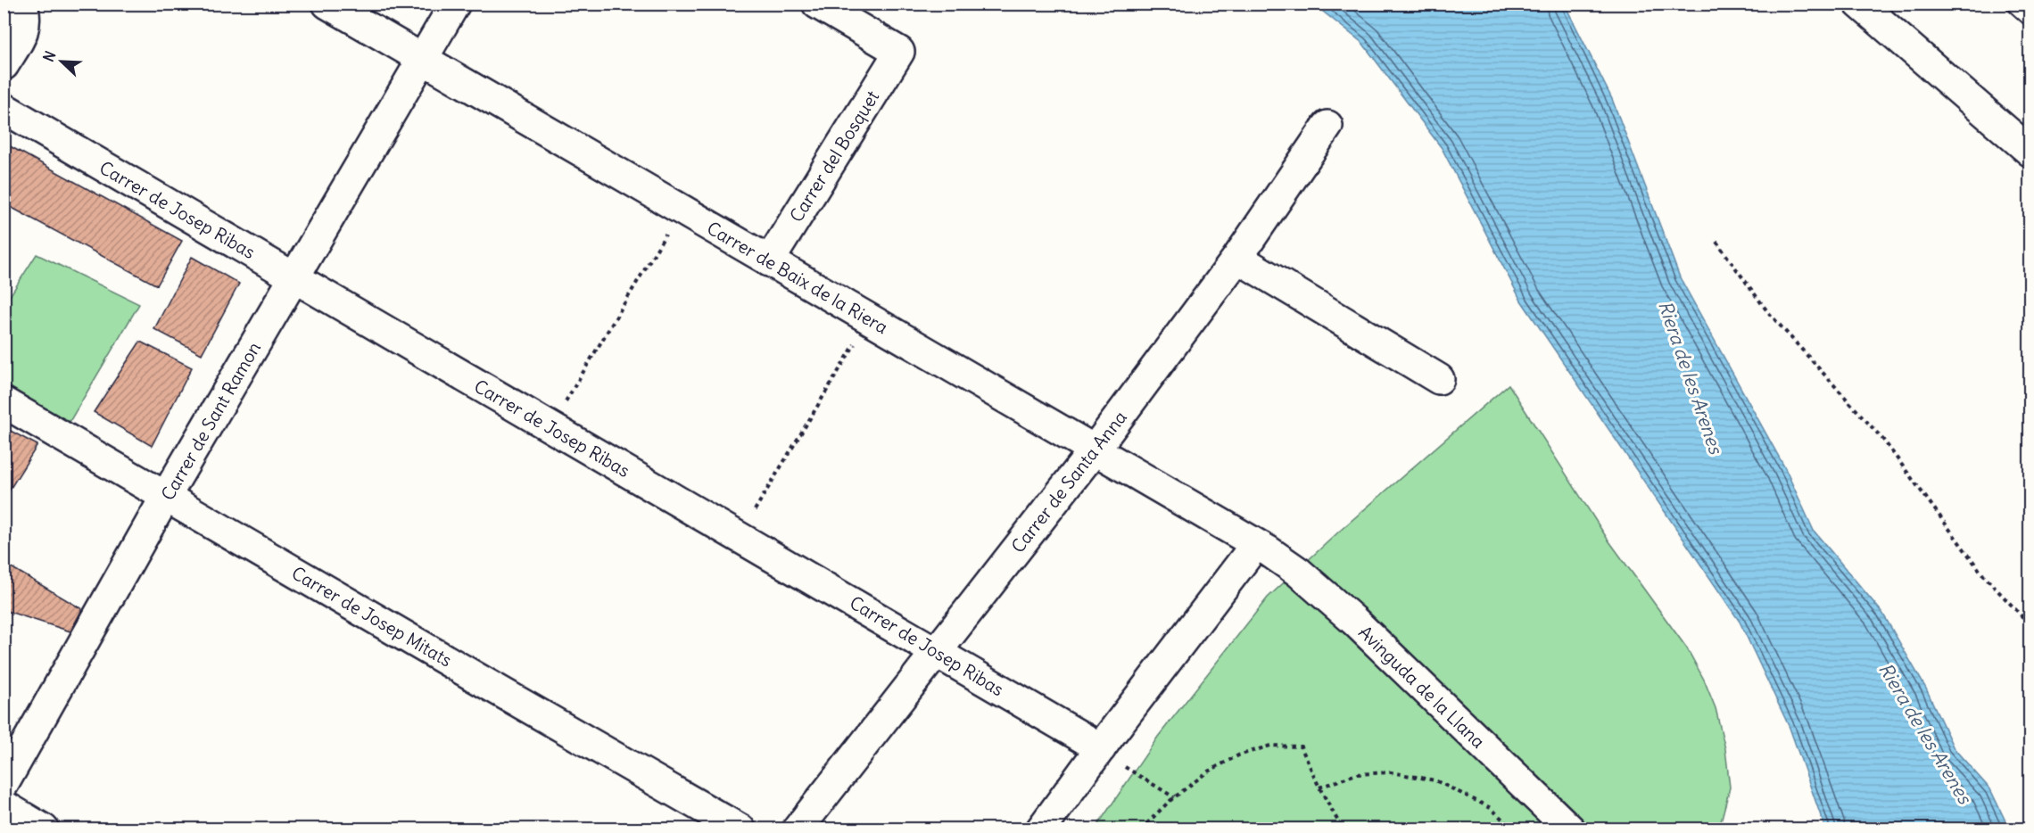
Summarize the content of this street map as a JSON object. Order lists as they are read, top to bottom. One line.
{"streets":{"street":["Carrer del Bosquet","Carrer de Josep Ribas","Carrer de Baix de la Riera","Carrer de Sant Ramon","Carrer de Santa Anna","Carrer de Josep Mitats","Avinguda de la Llana"]},"crossings":[["Carrer del Bosquet","Carrer de Baix de la Riera"],["Carrer de Josep Ribas","Carrer de Sant Ramon"],["Carrer de Josep Ribas","Carrer de Santa Anna"],["Carrer de Baix de la Riera","Carrer de Sant Ramon"],["Carrer de Baix de la Riera","Carrer de Santa Anna"],["Carrer de Baix de la Riera","Avinguda de la Llana"],["Carrer de Sant Ramon","Carrer de Josep Mitats"]],"water":["Riera de les Arenes"],"north":"top left"}
